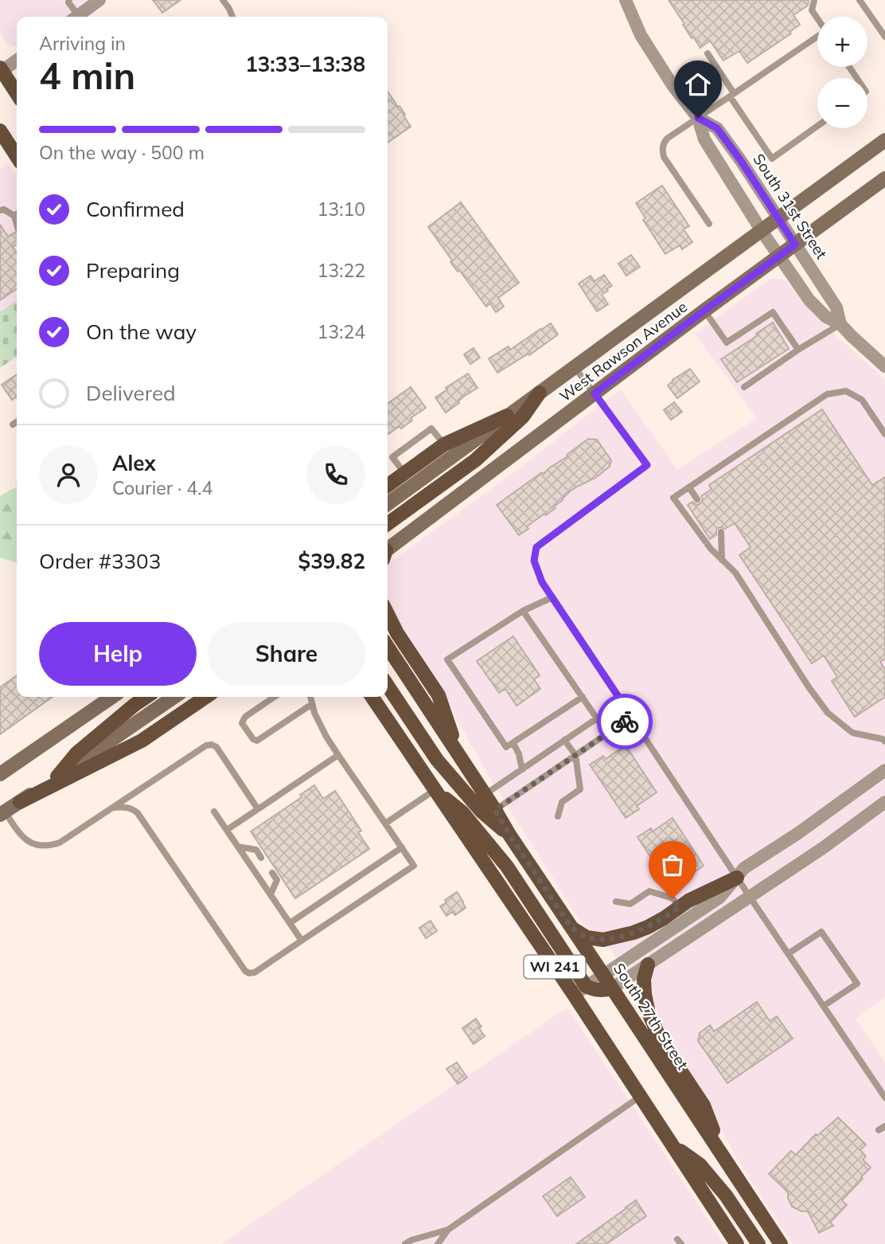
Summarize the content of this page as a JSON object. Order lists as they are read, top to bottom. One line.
{"streets":{"main road":["West Rawson Avenue","WI 241","South 27th Street"],"street":["South 31st Street"]},"crossings":[["South 31st Street","West Rawson Avenue"]],"page":{"map_buttons":["+","−"],"heading":["4 min","Arriving in","13:33–13:38"],"panel":["Alex","Courier · 4.4","Order #3303","$39.82"],"bar":"On the way · 500 m","list":[["Confirmed","13:10"],["Preparing","13:22"],["On the way","13:24"],"Delivered"],"buttons":["Help","Share"]}}
